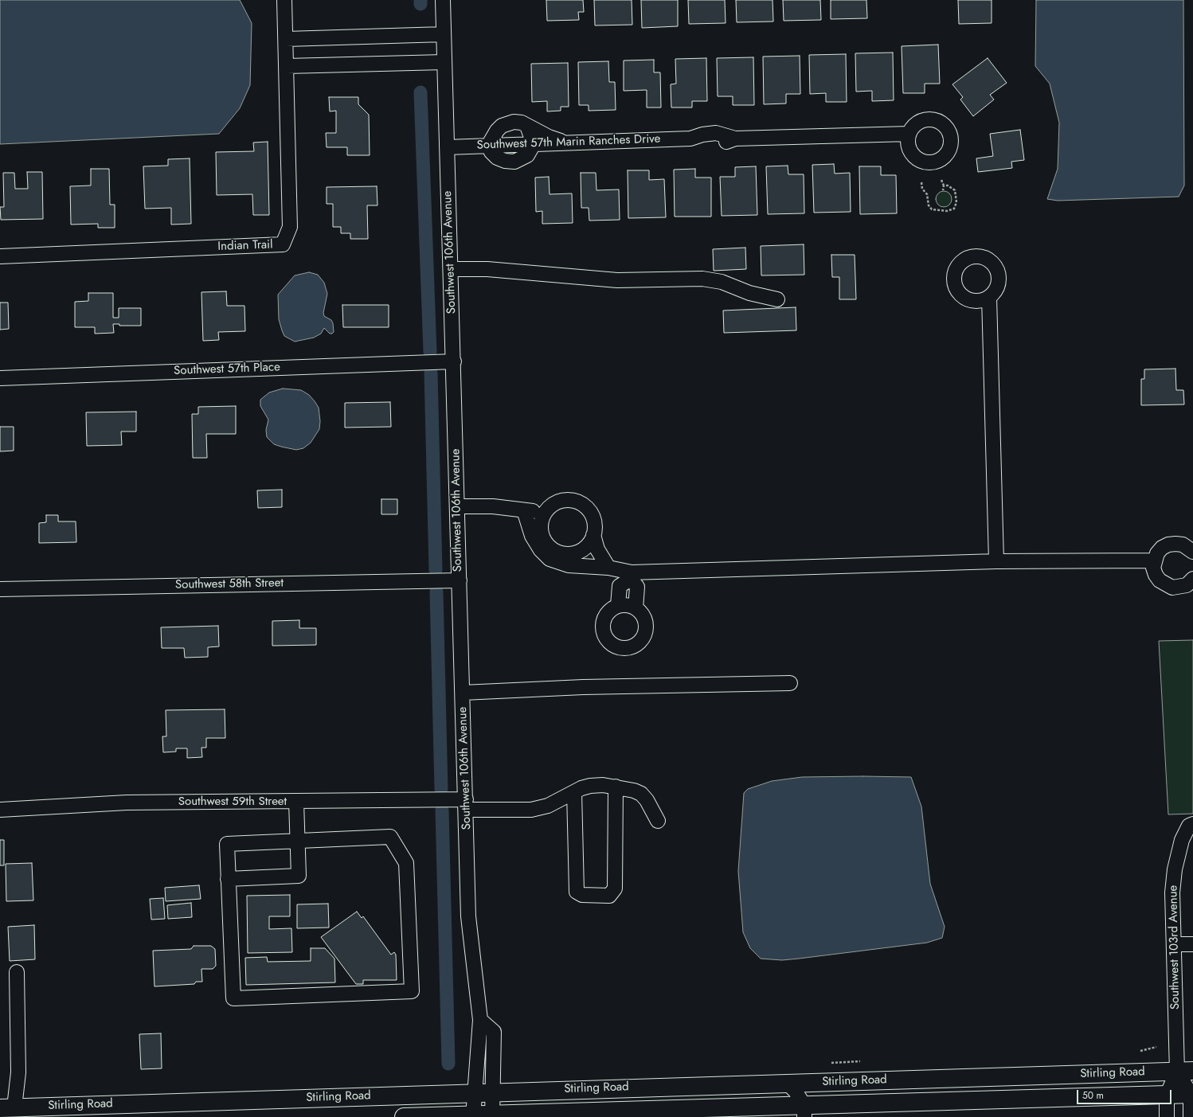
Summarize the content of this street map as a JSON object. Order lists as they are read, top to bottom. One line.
{"streets":{"main road":["Stirling Road"],"street":["Southwest 57th Marin Ranches Drive","Indian Trail","Southwest 106th Avenue","Southwest 57th Place","Southwest 58th Street","Southwest 59th Street","Southwest 103rd Avenue"]},"crossings":[["Southwest 57th Marin Ranches Drive","Southwest 106th Avenue"],["Southwest 106th Avenue","Southwest 57th Place"],["Southwest 106th Avenue","Southwest 58th Street"],["Southwest 106th Avenue","Southwest 59th Street"],["Southwest 106th Avenue","Stirling Road"],["Southwest 103rd Avenue","Stirling Road"]],"scale_bar":"50 m"}
